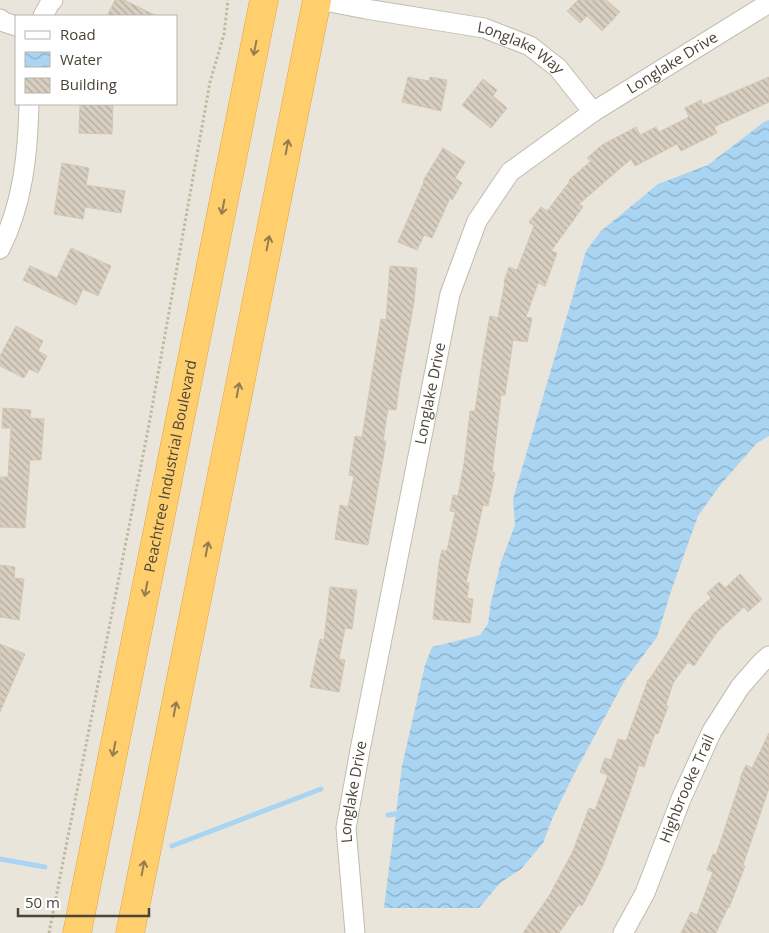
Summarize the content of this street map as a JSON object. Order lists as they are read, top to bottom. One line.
{"streets":{"highway":["Peachtree Industrial Boulevard"],"street":["Longlake Way","Longlake Drive","Highbrooke Trail"]},"crossings":[["Longlake Way","Longlake Drive"]],"legend":["Road","Water","Building"],"scale_bar":"50 m"}
